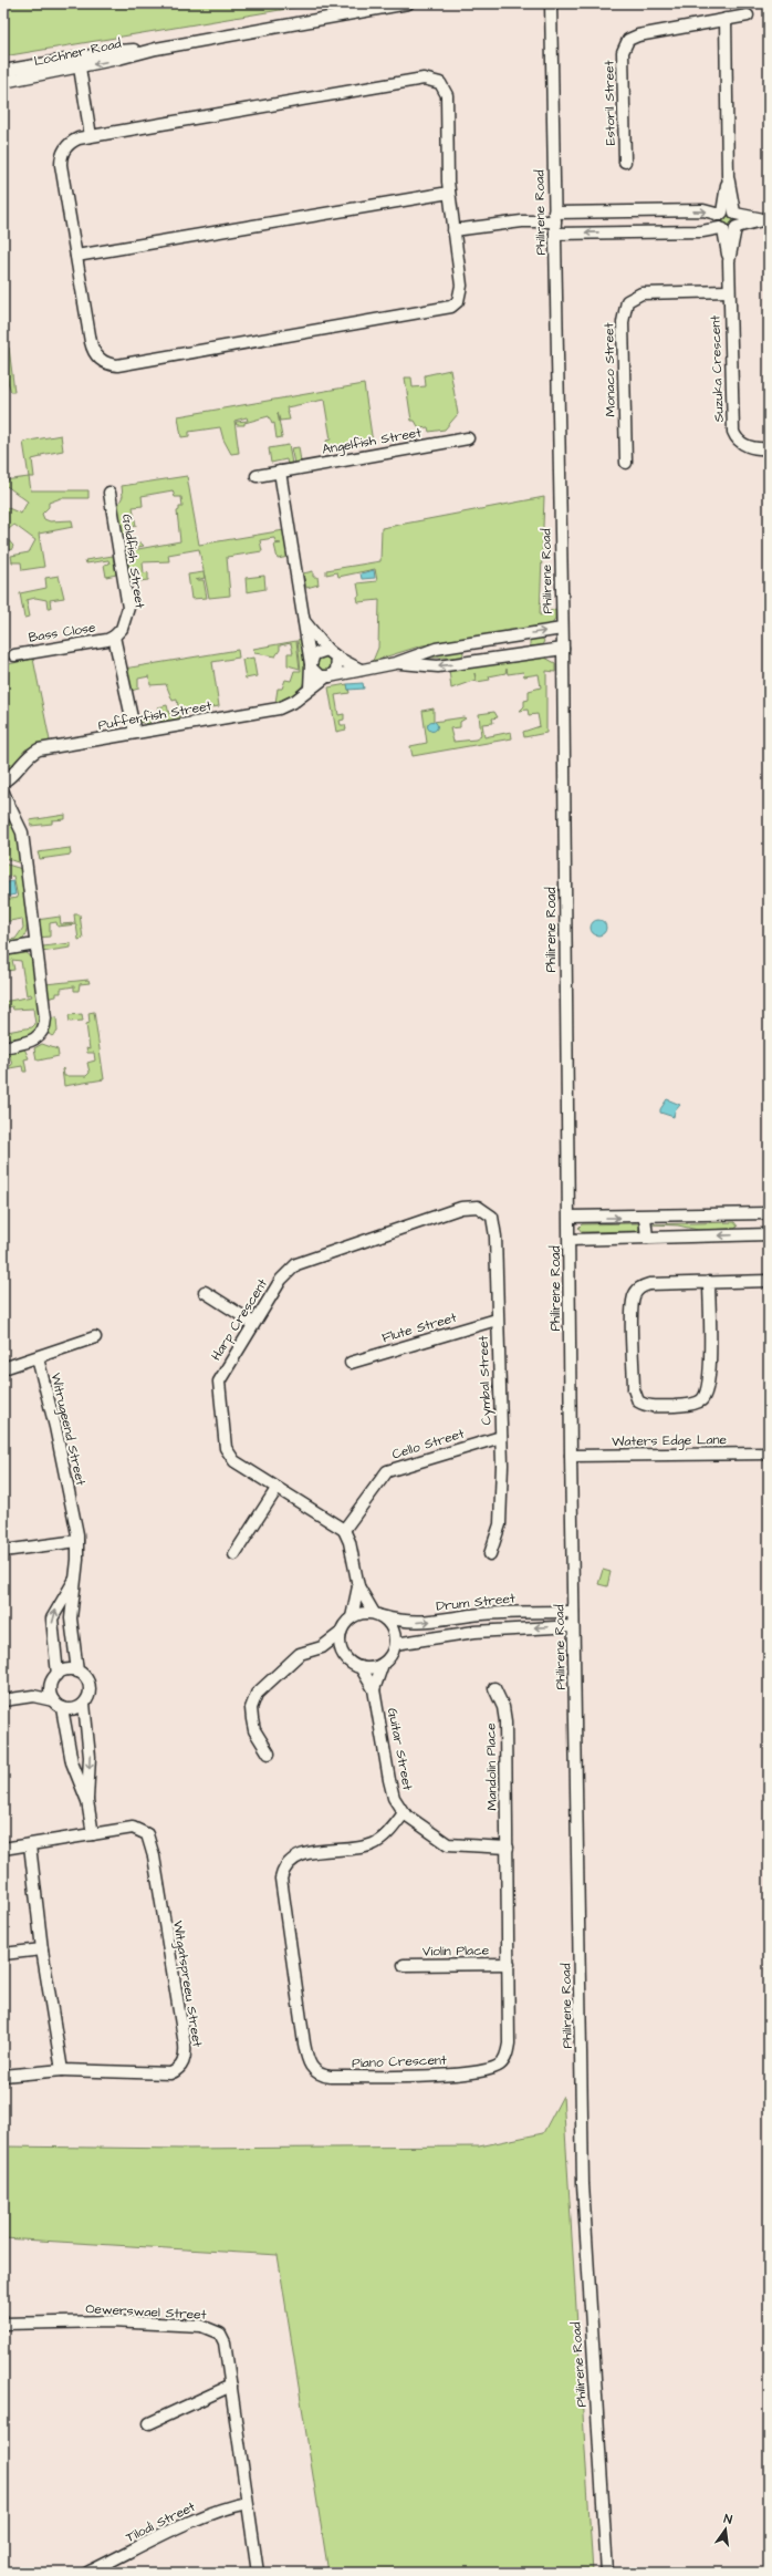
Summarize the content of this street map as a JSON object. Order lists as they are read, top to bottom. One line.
{"streets":{"street":["Lochner Road","Estoril Street","Philirene Road","Suzuka Crescent","Monaco Street","Angelfish Street","Goldfish Street","Bass Close","Pufferfish Street","Harp Crescent","Flute Street","Cymbal Street","Witrugeend Street","Waters Edge Lane","Cello Street","Drum Street","Guitar Street","Mandolin Place","Violin Place","Witgatspreeu Street","Piano Crescent","Oewerswael Street","Tilodi Street"]},"crossings":[["Philirene Road","Pufferfish Street"],["Philirene Road","Waters Edge Lane"],["Philirene Road","Drum Street"],["Suzuka Crescent","Monaco Street"],["Goldfish Street","Bass Close"],["Harp Crescent","Cymbal Street"],["Harp Crescent","Cello Street"],["Flute Street","Cymbal Street"],["Cymbal Street","Cello Street"],["Drum Street","Guitar Street"],["Guitar Street","Piano Crescent"],["Mandolin Place","Piano Crescent"],["Violin Place","Piano Crescent"],["Oewerswael Street","Tilodi Street"]],"north":"top"}
